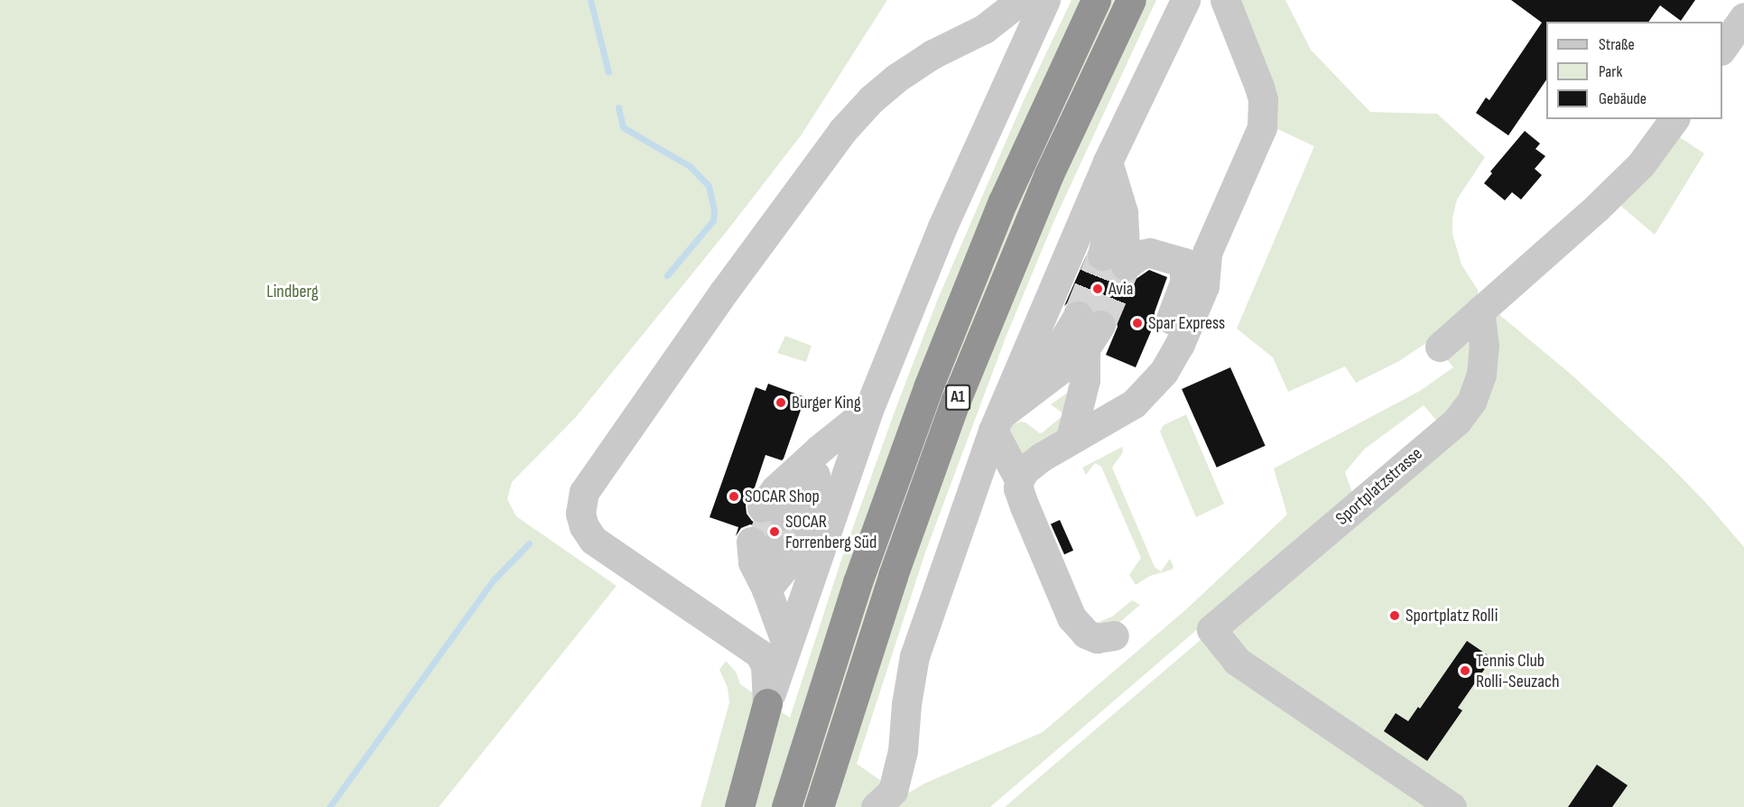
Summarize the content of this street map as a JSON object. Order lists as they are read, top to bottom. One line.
{"streets":{"highway":["A1"],"street":["Sportplatzstrasse"]},"parks":["Lindberg"],"places":["Avia","Spar Express","Burger King","SOCAR Shop","SOCAR Forrenberg Süd","Sportplatz Rolli","Tennis Club Rolli-Seuzach"],"legend":["Straße","Park","Gebäude"]}
